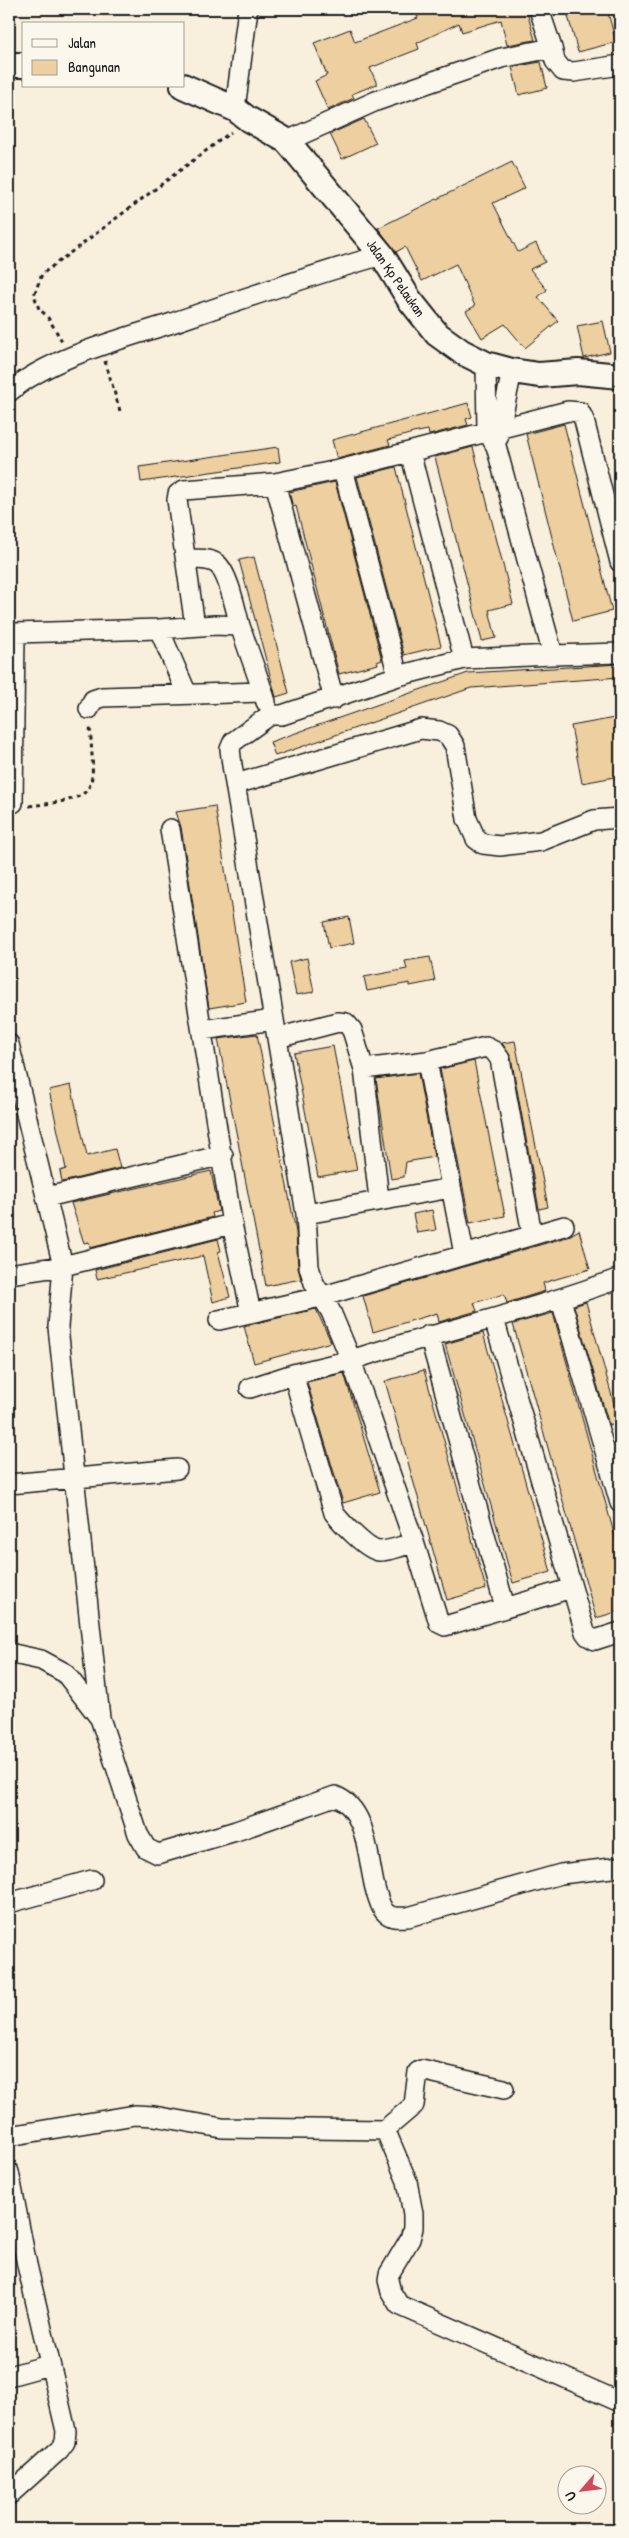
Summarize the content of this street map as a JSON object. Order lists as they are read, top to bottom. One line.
{"streets":{"street":["Jalan Kp Pelaukan"]},"legend":["Jalan","Bangunan"],"north":"bottom left"}
